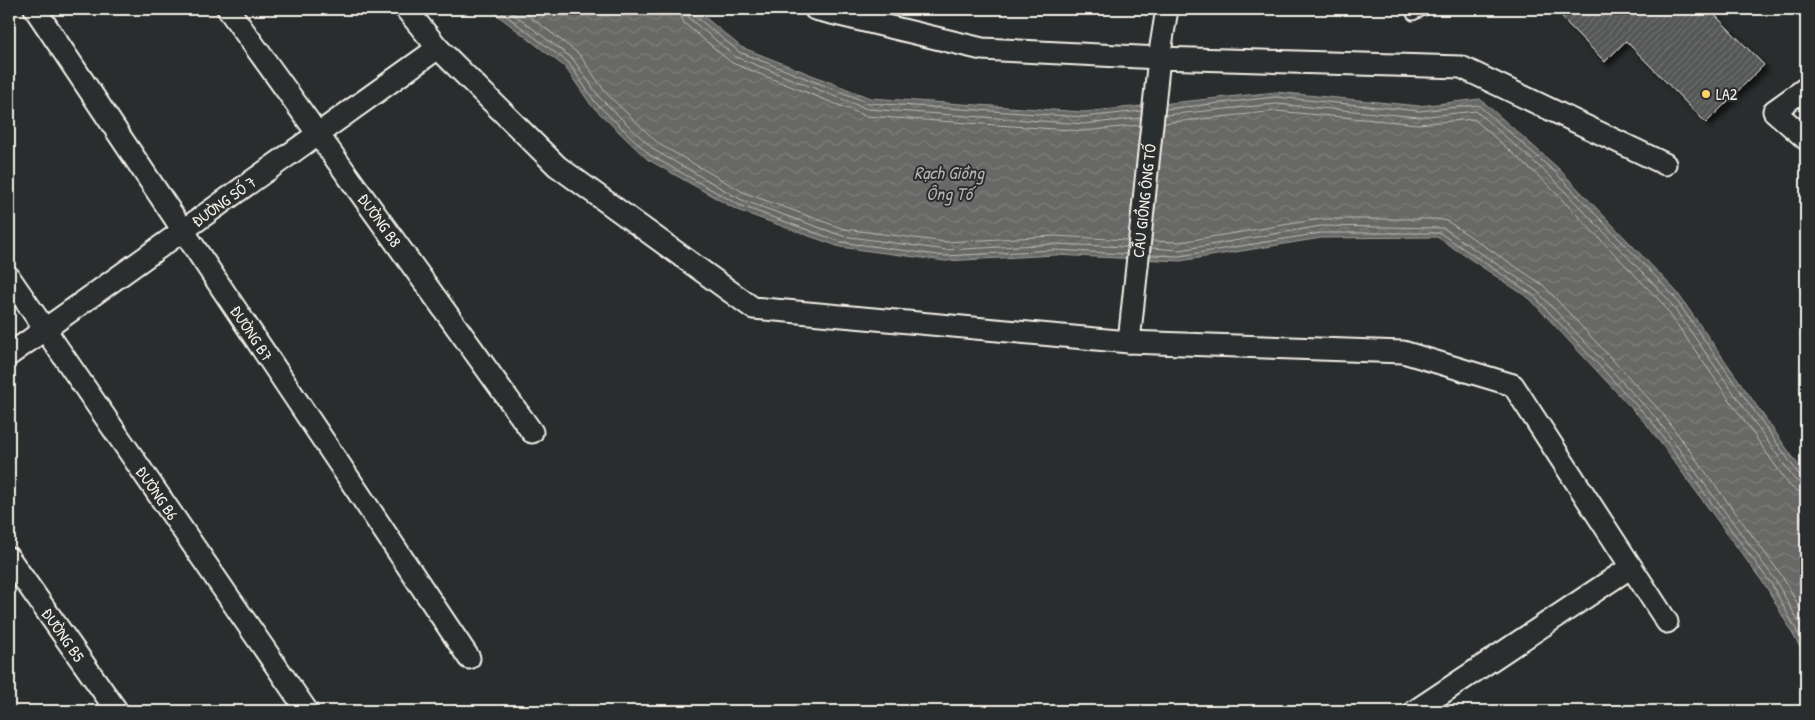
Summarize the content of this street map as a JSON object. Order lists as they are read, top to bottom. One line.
{"streets":{"street":["CẦU GIỒNG ÔNG TỐ","ĐƯỜNG SỐ 7","ĐƯỜNG B8","ĐƯỜNG B7","ĐƯỜNG B6","ĐƯỜNG B5"]},"crossings":[["ĐƯỜNG SỐ 7","ĐƯỜNG B8"],["ĐƯỜNG SỐ 7","ĐƯỜNG B7"],["ĐƯỜNG SỐ 7","ĐƯỜNG B6"]],"water":["Rạch Giồng Ông Tố"],"places":["LA2"]}
